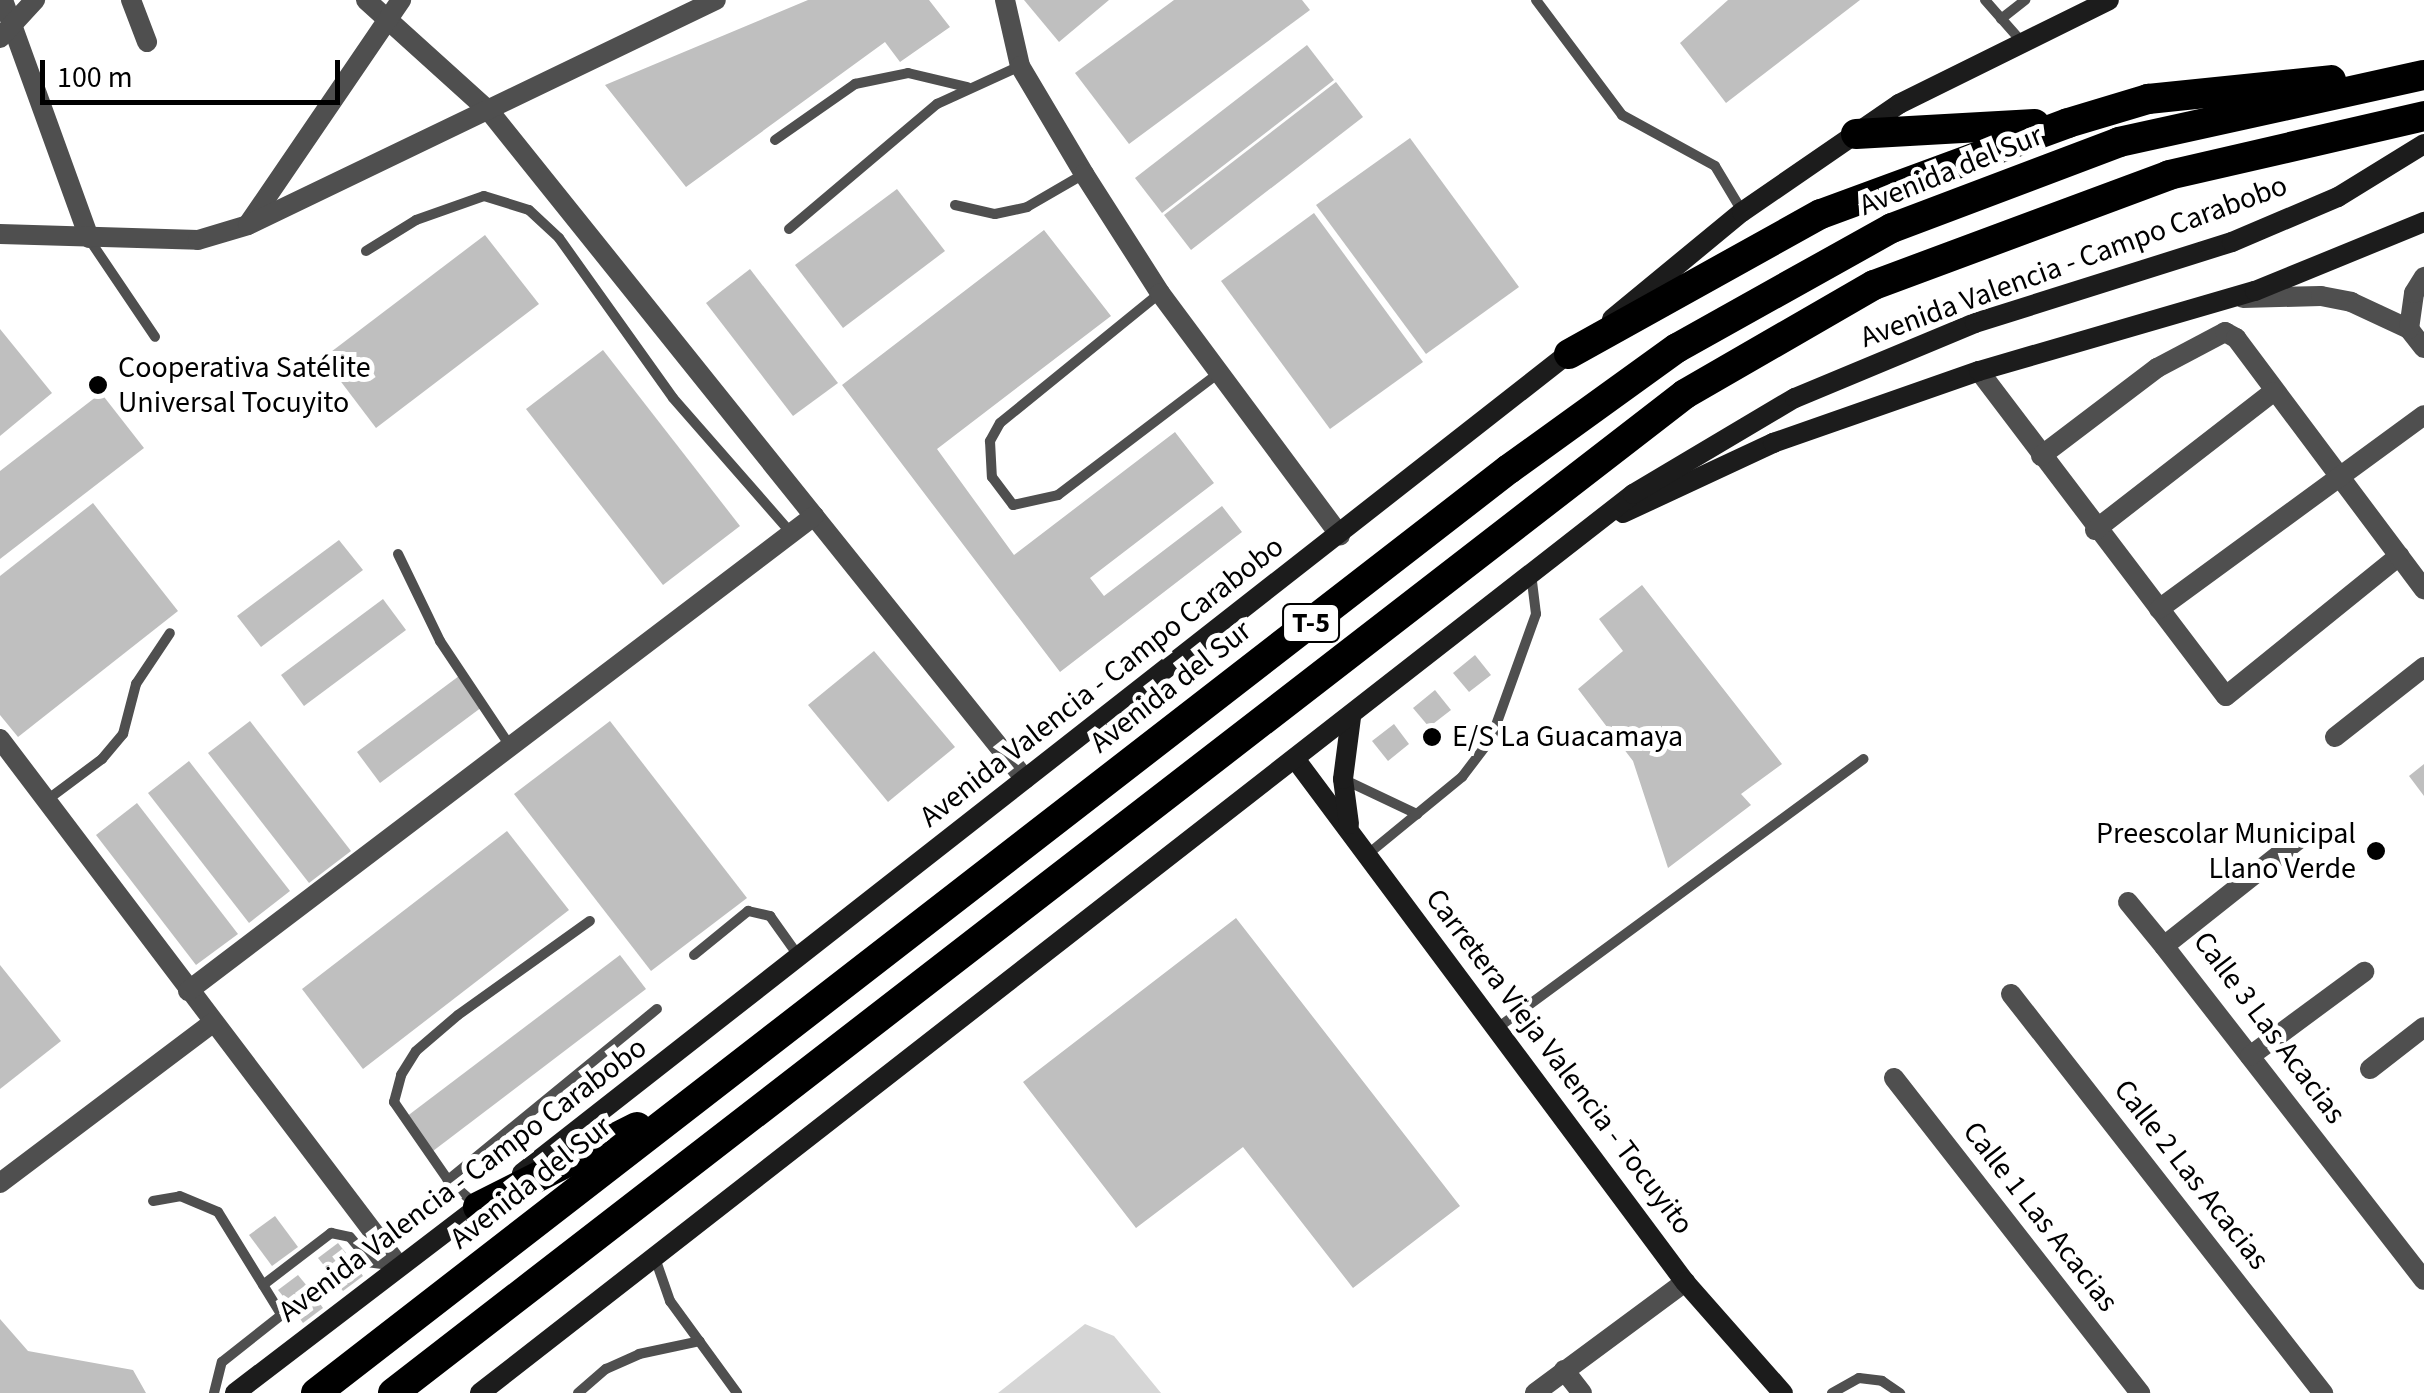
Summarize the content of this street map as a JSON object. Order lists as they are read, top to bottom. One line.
{"streets":{"highway":["Avenida del Sur","T-5"],"street":["Avenida Valencia - Campo Carabobo","Calle 3 Las Acacias","Carretera Vieja Valencia - Tocuyito","Calle 2 Las Acacias","Calle 1 Las Acacias"]},"crossings":[["Avenida Valencia - Campo Carabobo","Carretera Vieja Valencia - Tocuyito"]],"places":["Cooperativa Satélite Universal Tocuyito","E/S La Guacamaya","Preescolar Municipal Llano Verde"],"scale_bar":"100 m"}
